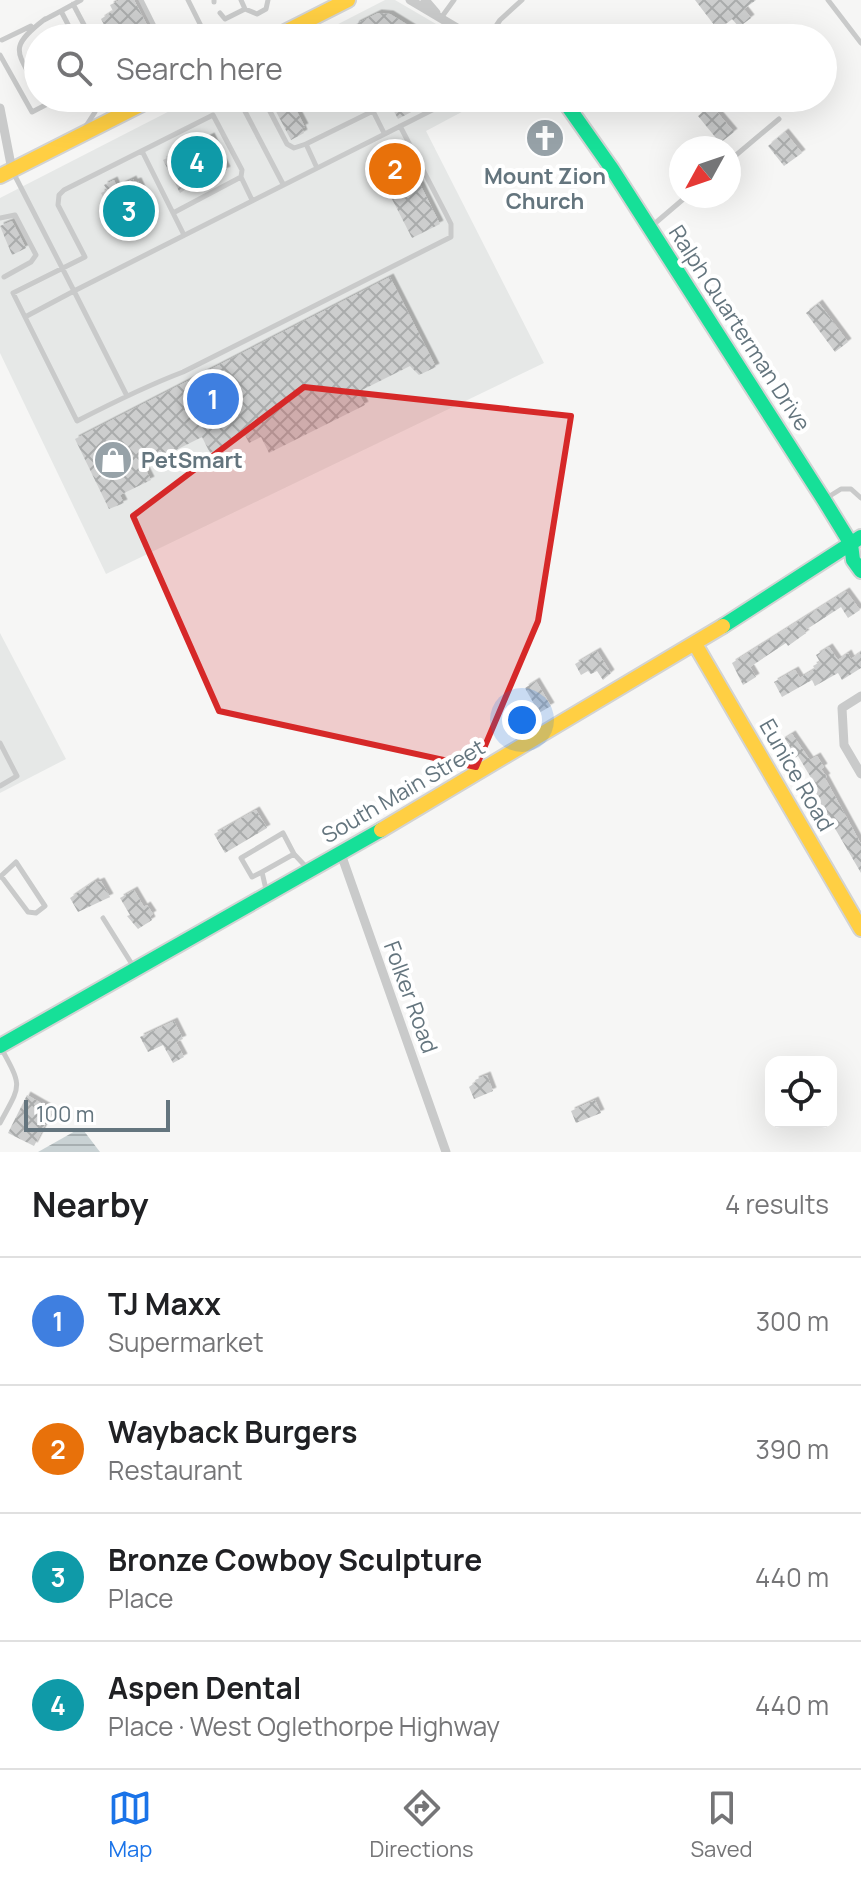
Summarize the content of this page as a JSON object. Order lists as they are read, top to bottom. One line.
{"streets":{"main road":["Ralph Quarterman Drive","Eunice Road","South Main Street"],"street":["Folker Road"]},"crossings":[["Ralph Quarterman Drive","South Main Street"],["Eunice Road","South Main Street"],["South Main Street","Folker Road"]],"places":{"church":["Mount Zion Church"],"shop":["PetSmart"]},"scale_bar":"100 m","north":"bottom left","page":{"search":"Search here","pins":["4","2","3","1"],"scale":"100 m","heading":["Nearby","4 results"],"list":[{"mark":"1","name":"TJ Maxx","note":"Supermarket","value":"300 m"},{"mark":"2","name":"Wayback Burgers","note":"Restaurant","value":"390 m"},{"mark":"3","name":"Bronze Cowboy Sculpture","note":"Place","value":"440 m"},{"mark":"4","name":"Aspen Dental","note":"Place · West Oglethorpe Highway","value":"440 m"}],"nav":["Map","Directions","Saved"]}}
